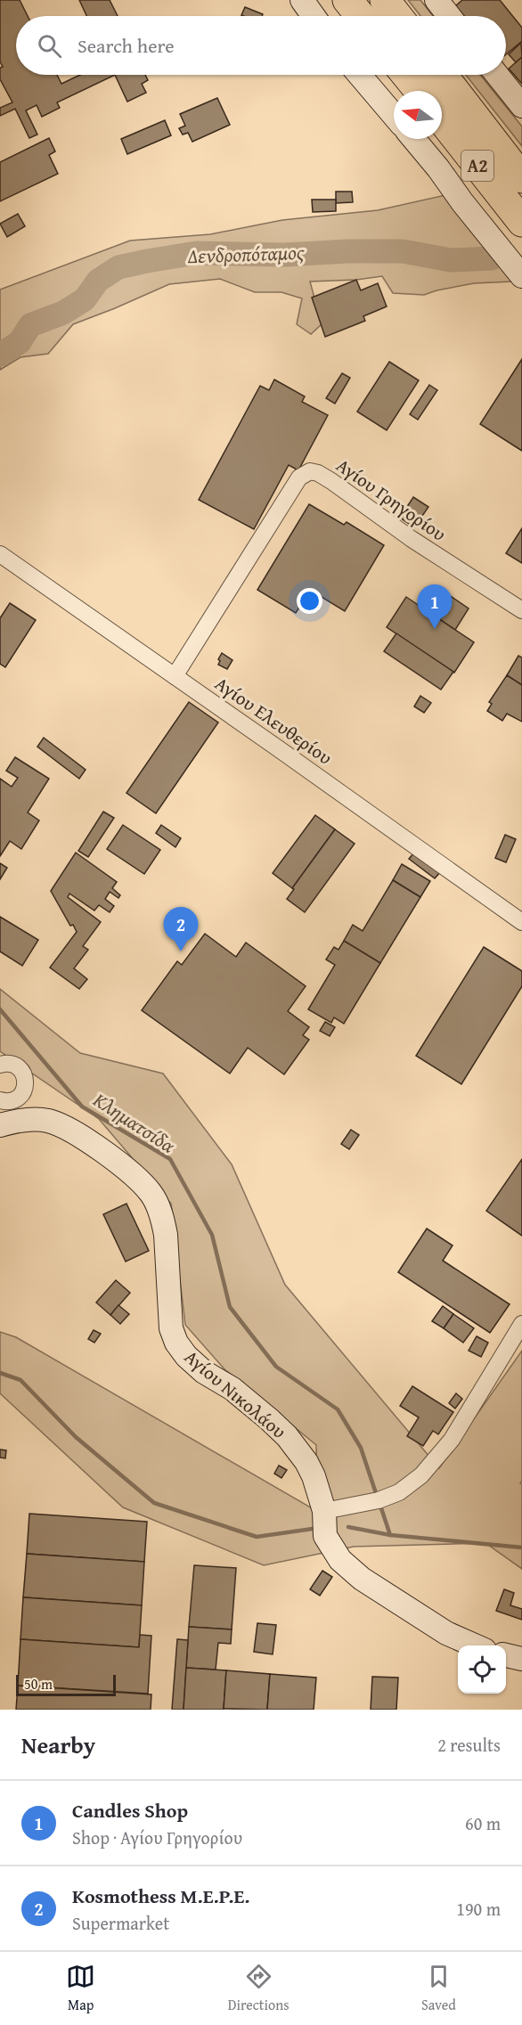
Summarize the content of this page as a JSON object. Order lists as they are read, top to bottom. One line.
{"streets":{"highway":["Α2"],"street":["Αγίου Γρηγορίου","Αγίου Ελευθερίου","Αγίου Νικολάου"]},"crossings":[["Αγίου Γρηγορίου","Αγίου Ελευθερίου"]],"water":["Δενδροπόταμος","Κληματσίδα"],"scale_bar":"50 m","north":"left","page":{"search":"Search here","pins":["1","2"],"scale":"50 m","heading":["Nearby","2 results"],"list":[{"mark":"1","name":"Candles Shop","note":"Shop · Αγίου Γρηγορίου","value":"60 m"},{"mark":"2","name":"Kosmothess M.E.P.E.","note":"Supermarket","value":"190 m"}],"nav":["Map","Directions","Saved"]}}
